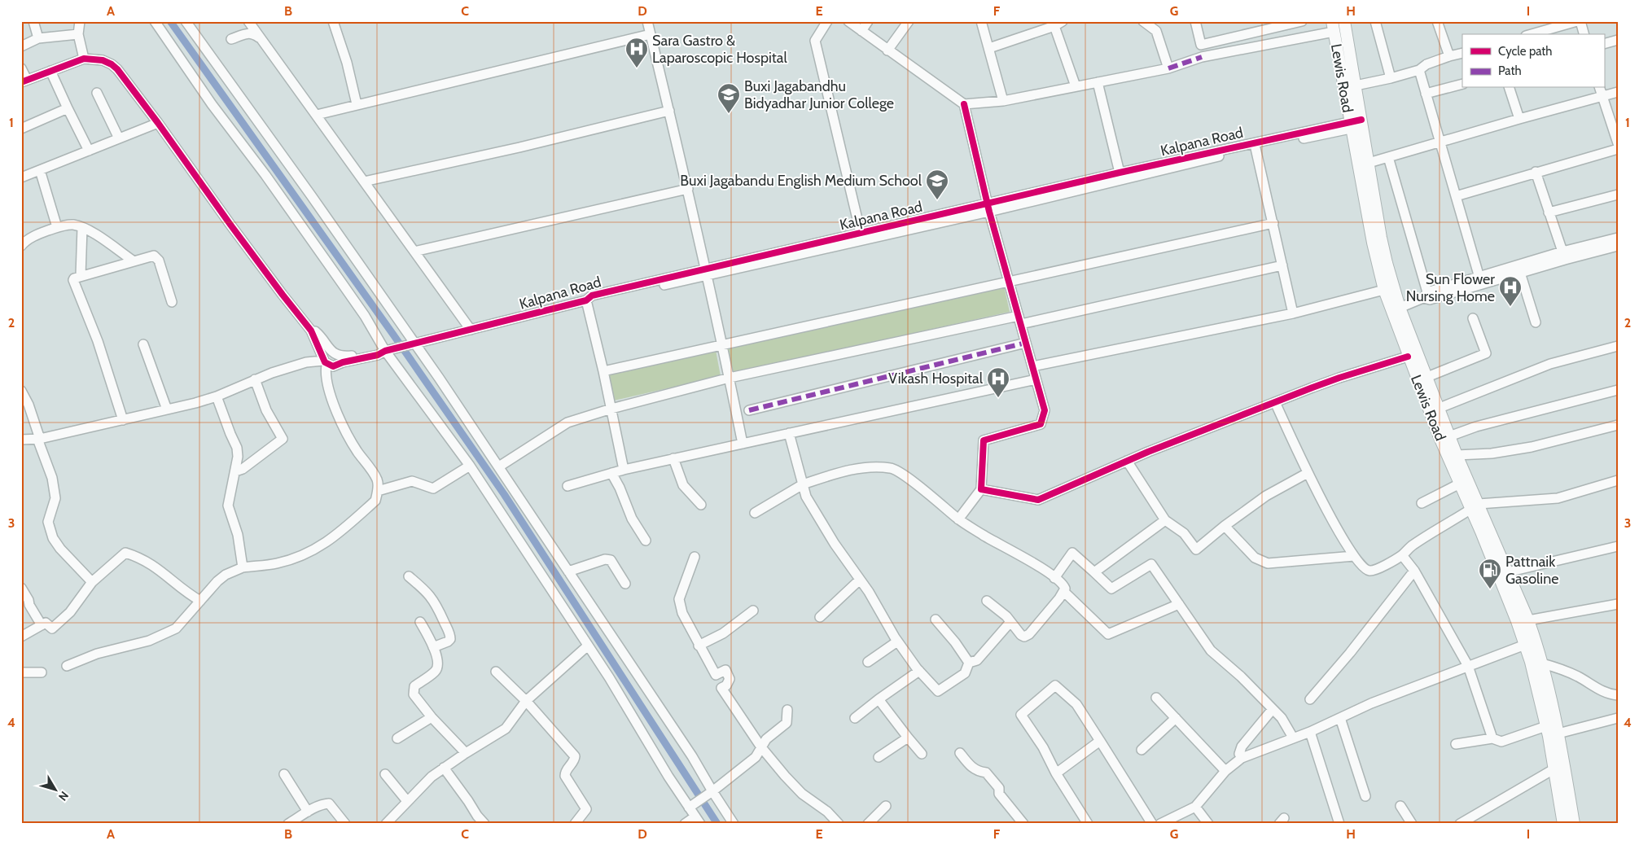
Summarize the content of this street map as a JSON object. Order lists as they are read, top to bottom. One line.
{"streets":{"main road":["Lewis Road"],"street":["Kalpana Road"]},"crossings":[["Lewis Road","Kalpana Road"]],"places":{"hospital":["Sara Gastro & Laparoscopic Hospital","Sun Flower Nursing Home","Vikash Hospital"],"school or university":["Buxi Jagabandhu Bidyadhar Junior College","Buxi Jagabandu English Medium School"],"fuel station":["Pattnaik Gasoline"]},"legend":["Cycle path","Path"],"north":"bottom right","grid":{"columns":["A","B","C","D","E","F","G","H","I"],"rows":["1","2","3","4"]}}
